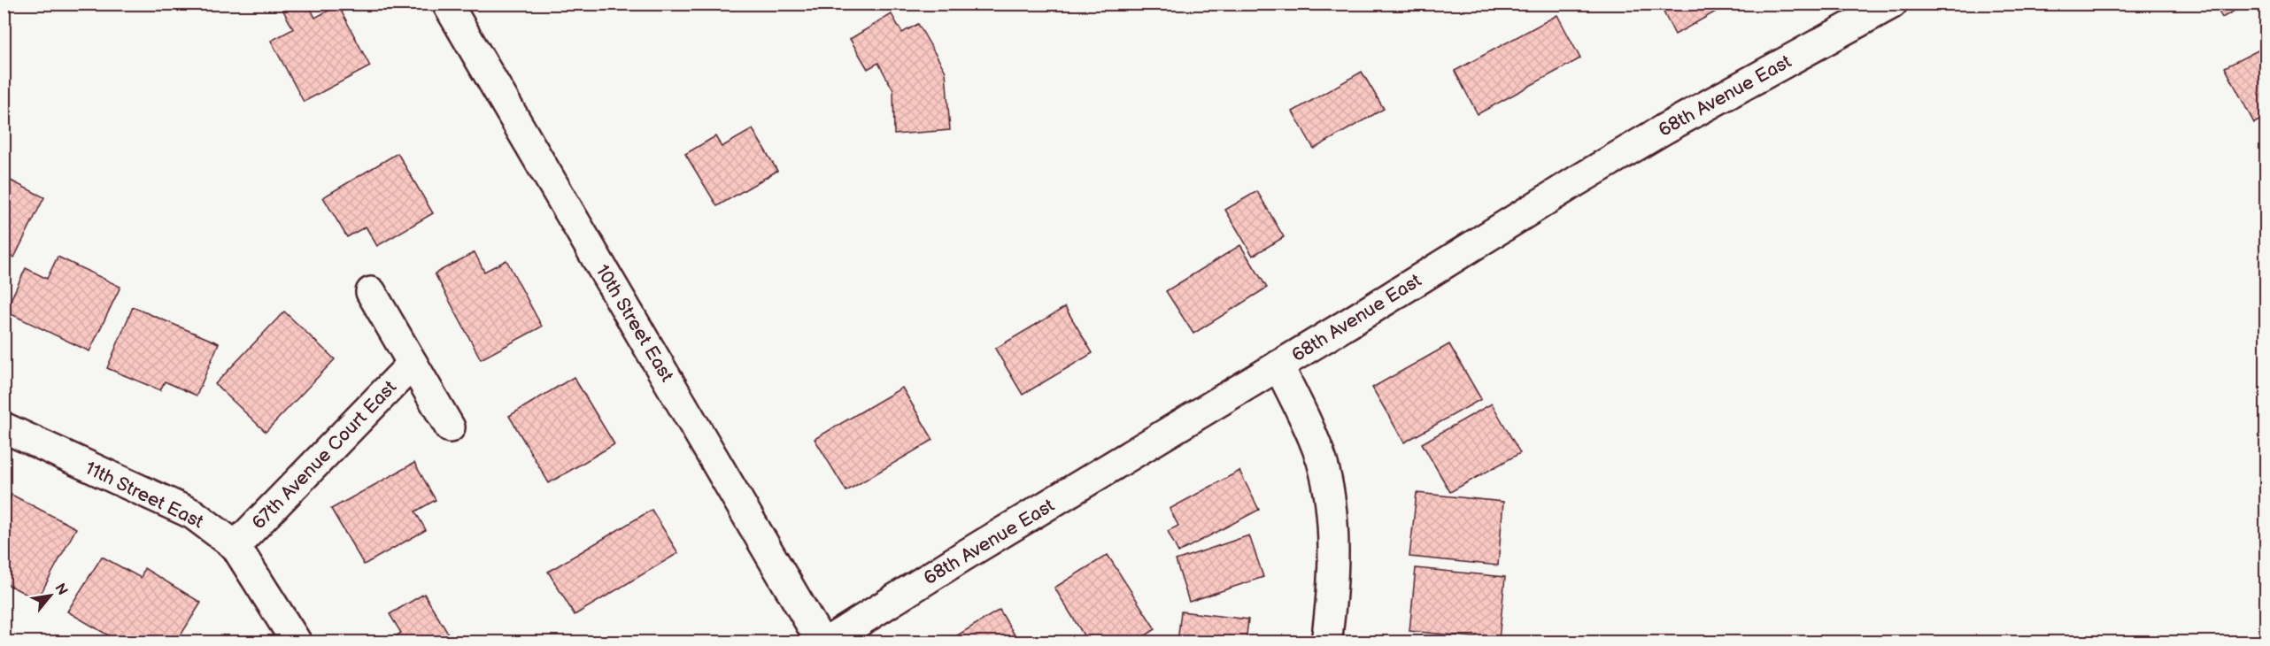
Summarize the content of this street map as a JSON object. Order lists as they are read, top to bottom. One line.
{"streets":{"street":["68th Avenue East","10th Street East","67th Avenue Court East","11th Street East"]},"crossings":[["67th Avenue Court East","11th Street East"]],"north":"top right"}
